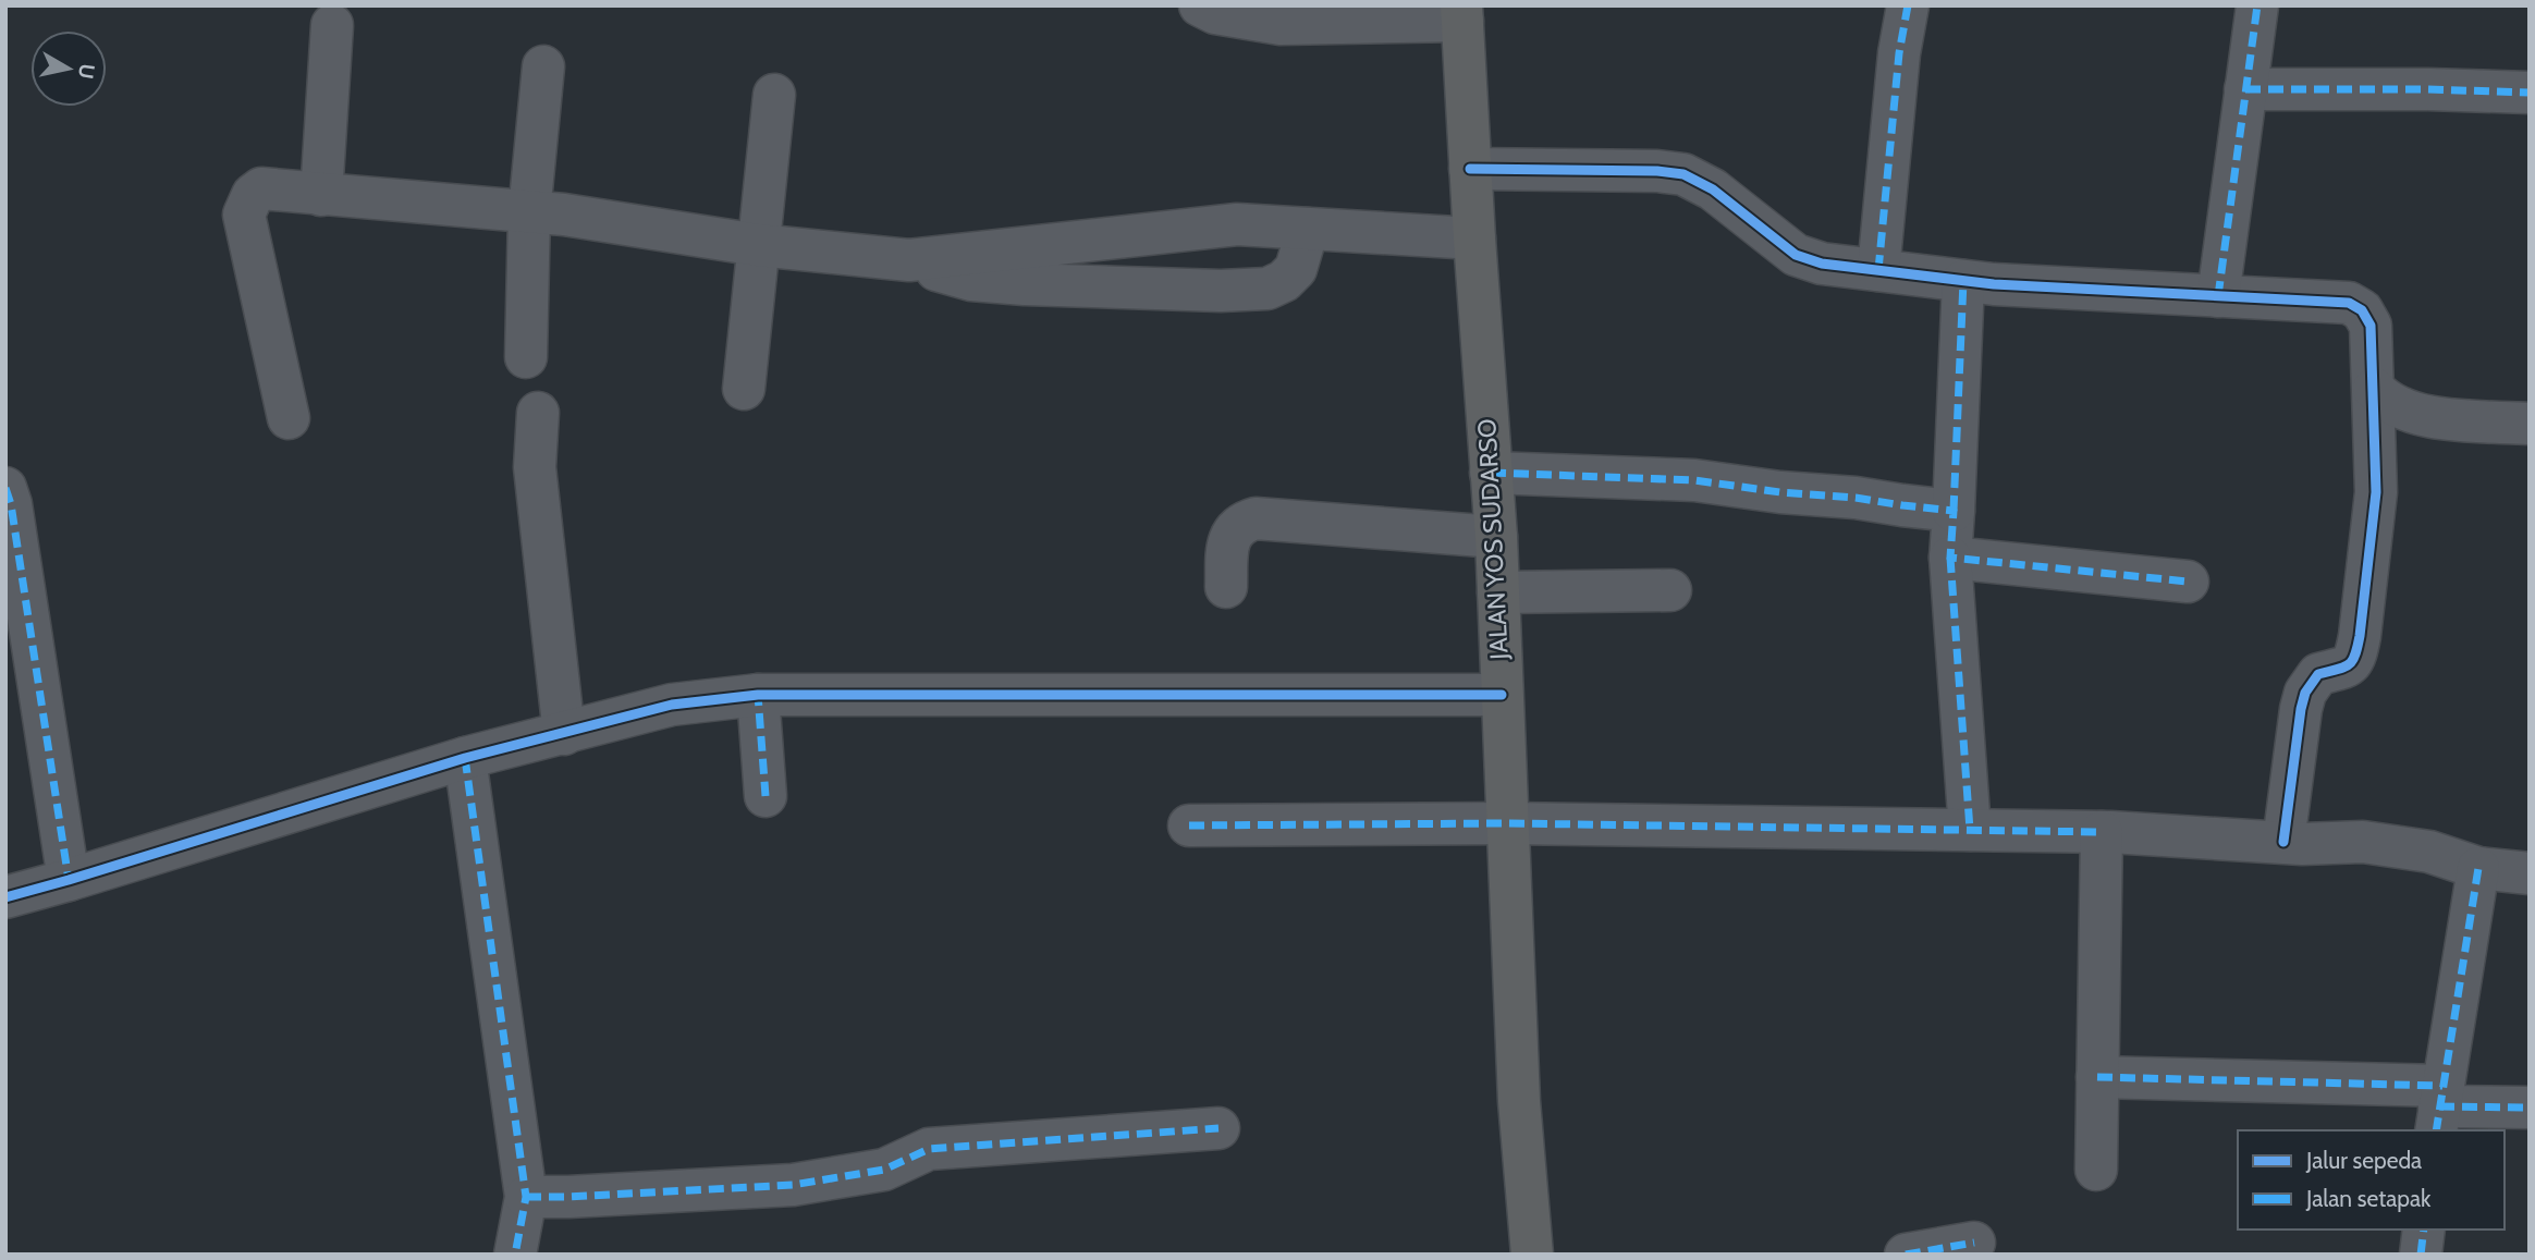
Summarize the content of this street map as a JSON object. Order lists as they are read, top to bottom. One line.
{"streets":{"highway":["JALAN YOS SUDARSO"]},"legend":["Jalur sepeda","Jalan setapak"],"north":"right"}
